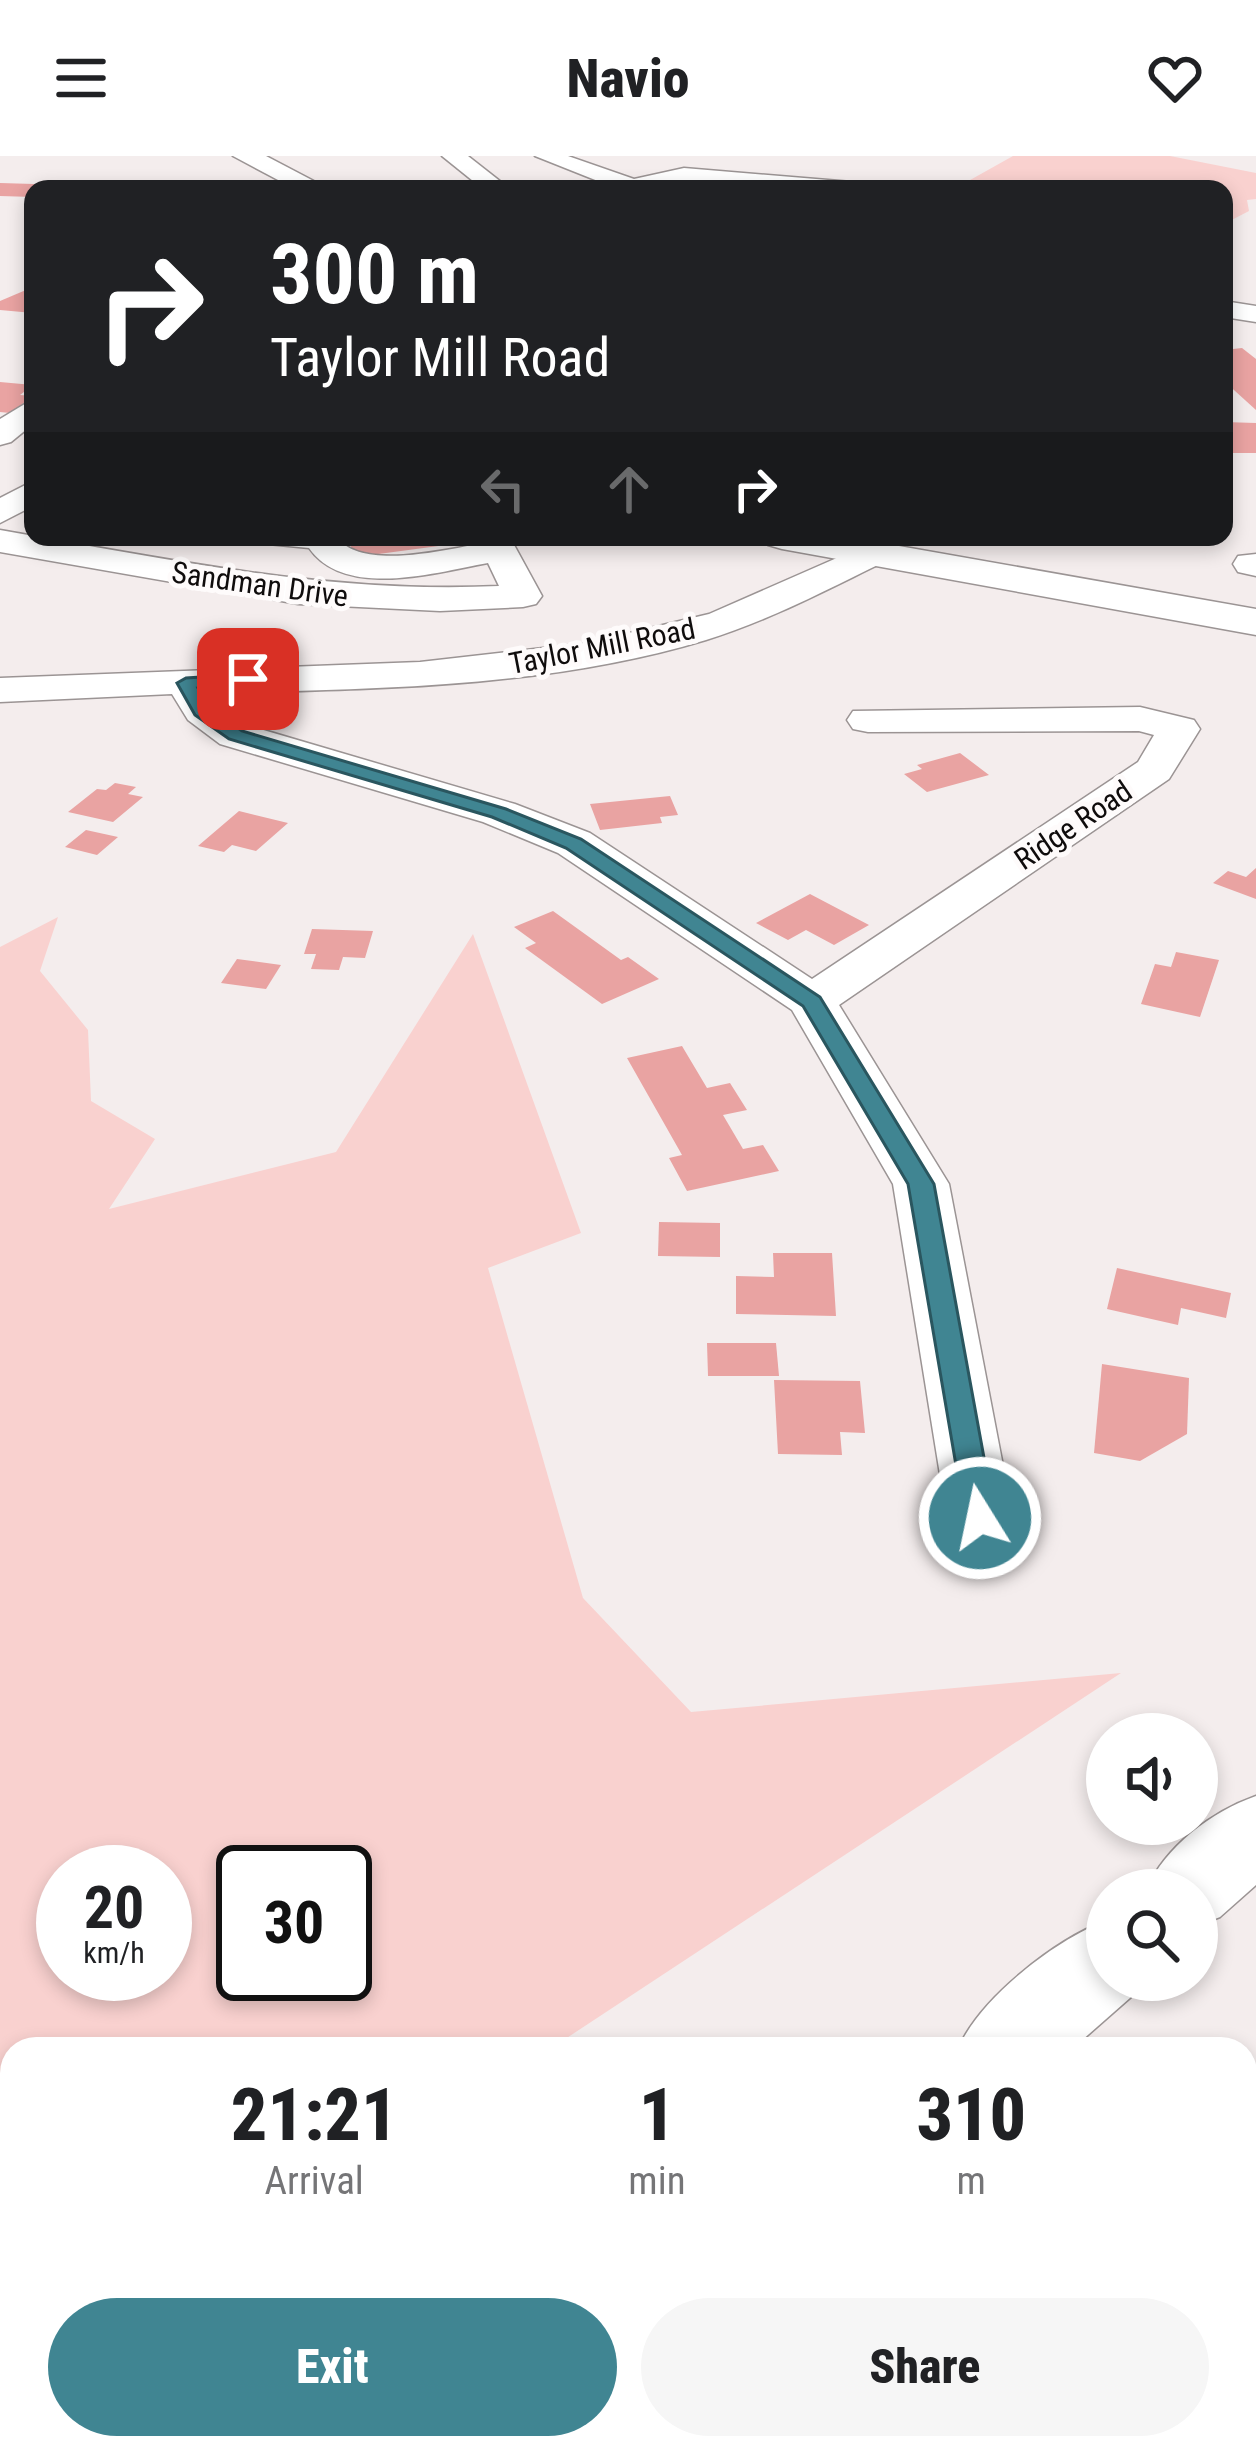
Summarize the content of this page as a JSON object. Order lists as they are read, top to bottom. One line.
{"streets":{"street":["Sandman Drive","Taylor Mill Road","Ridge Road"]},"page":{"header":"Navio","turn":["300 m","Taylor Mill Road"],"speed":"20 km/h","limit":"30","eta":["21:21","Arrival","1","min","310","m"],"buttons":["Exit","Share"]}}
